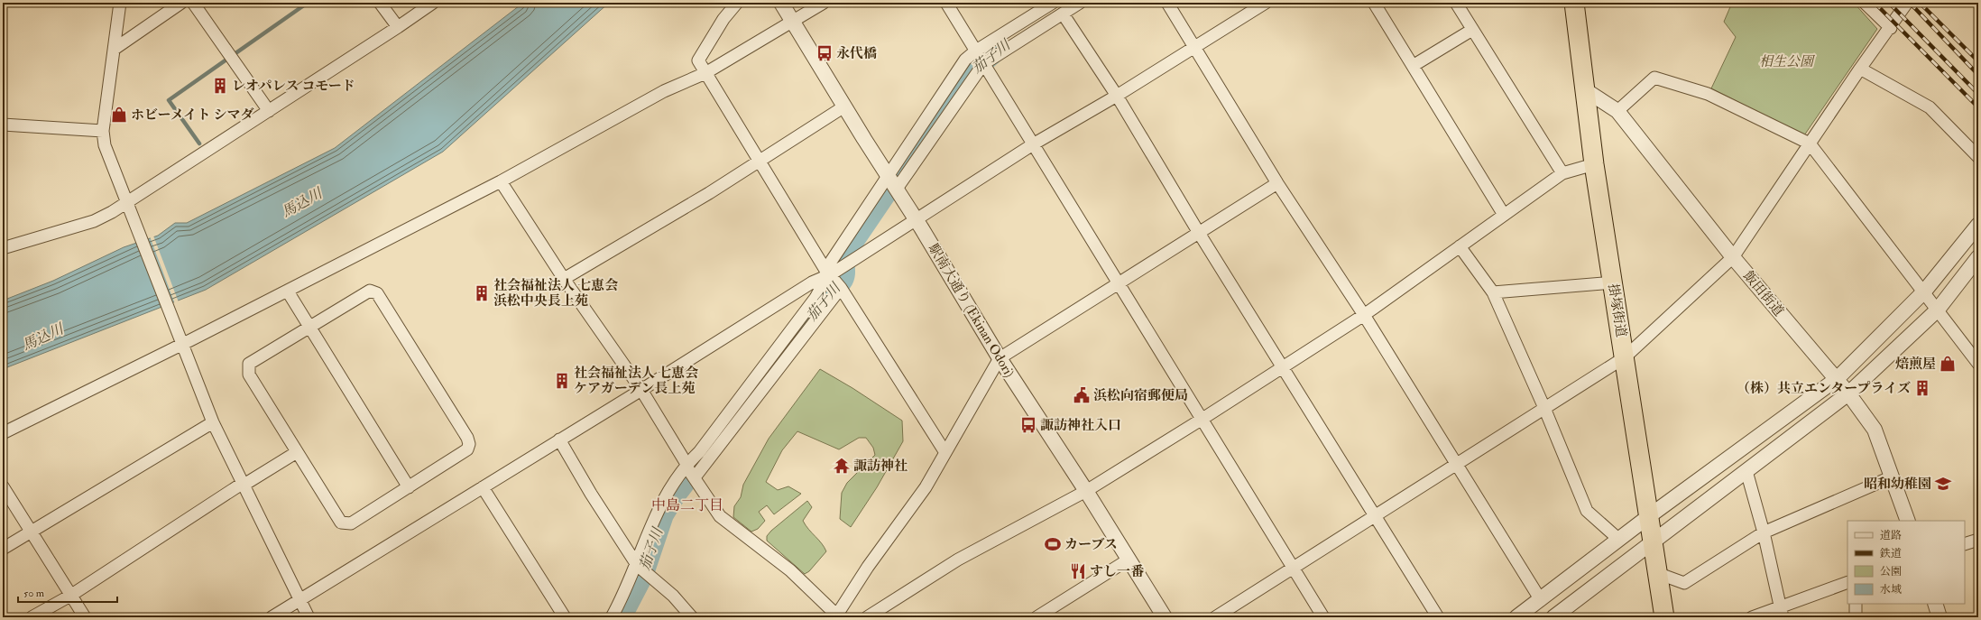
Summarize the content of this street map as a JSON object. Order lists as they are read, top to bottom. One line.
{"streets":{"highway":["掛塚街道"],"street":["飯田街道","駅南大通り (Ekinan Odori)"]},"crossings":[["飯田街道","掛塚街道"]],"districts":["中島二丁目"],"water":["茄子川","馬込川"],"parks":["相生公園"],"places":{"bus stop":["永代橋","諏訪神社入口"],"building":["レオパレス コモード","社会福祉法人 七恵会 浜松中央長上苑","社会福祉法人 七恵会 ケアガーデン長上苑","（株）共立エンタープライズ"],"shop":["ホビーメイト シマダ","焙煎屋"],"public building":["浜松向宿郵便局"],"temple":["諏訪神社"],"school or university":["昭和幼稚園"],"sports":["カーブス"],"restaurant":["すし一番"]},"legend":["道路","鉄道","公園","水域"],"scale_bar":"50 m"}
